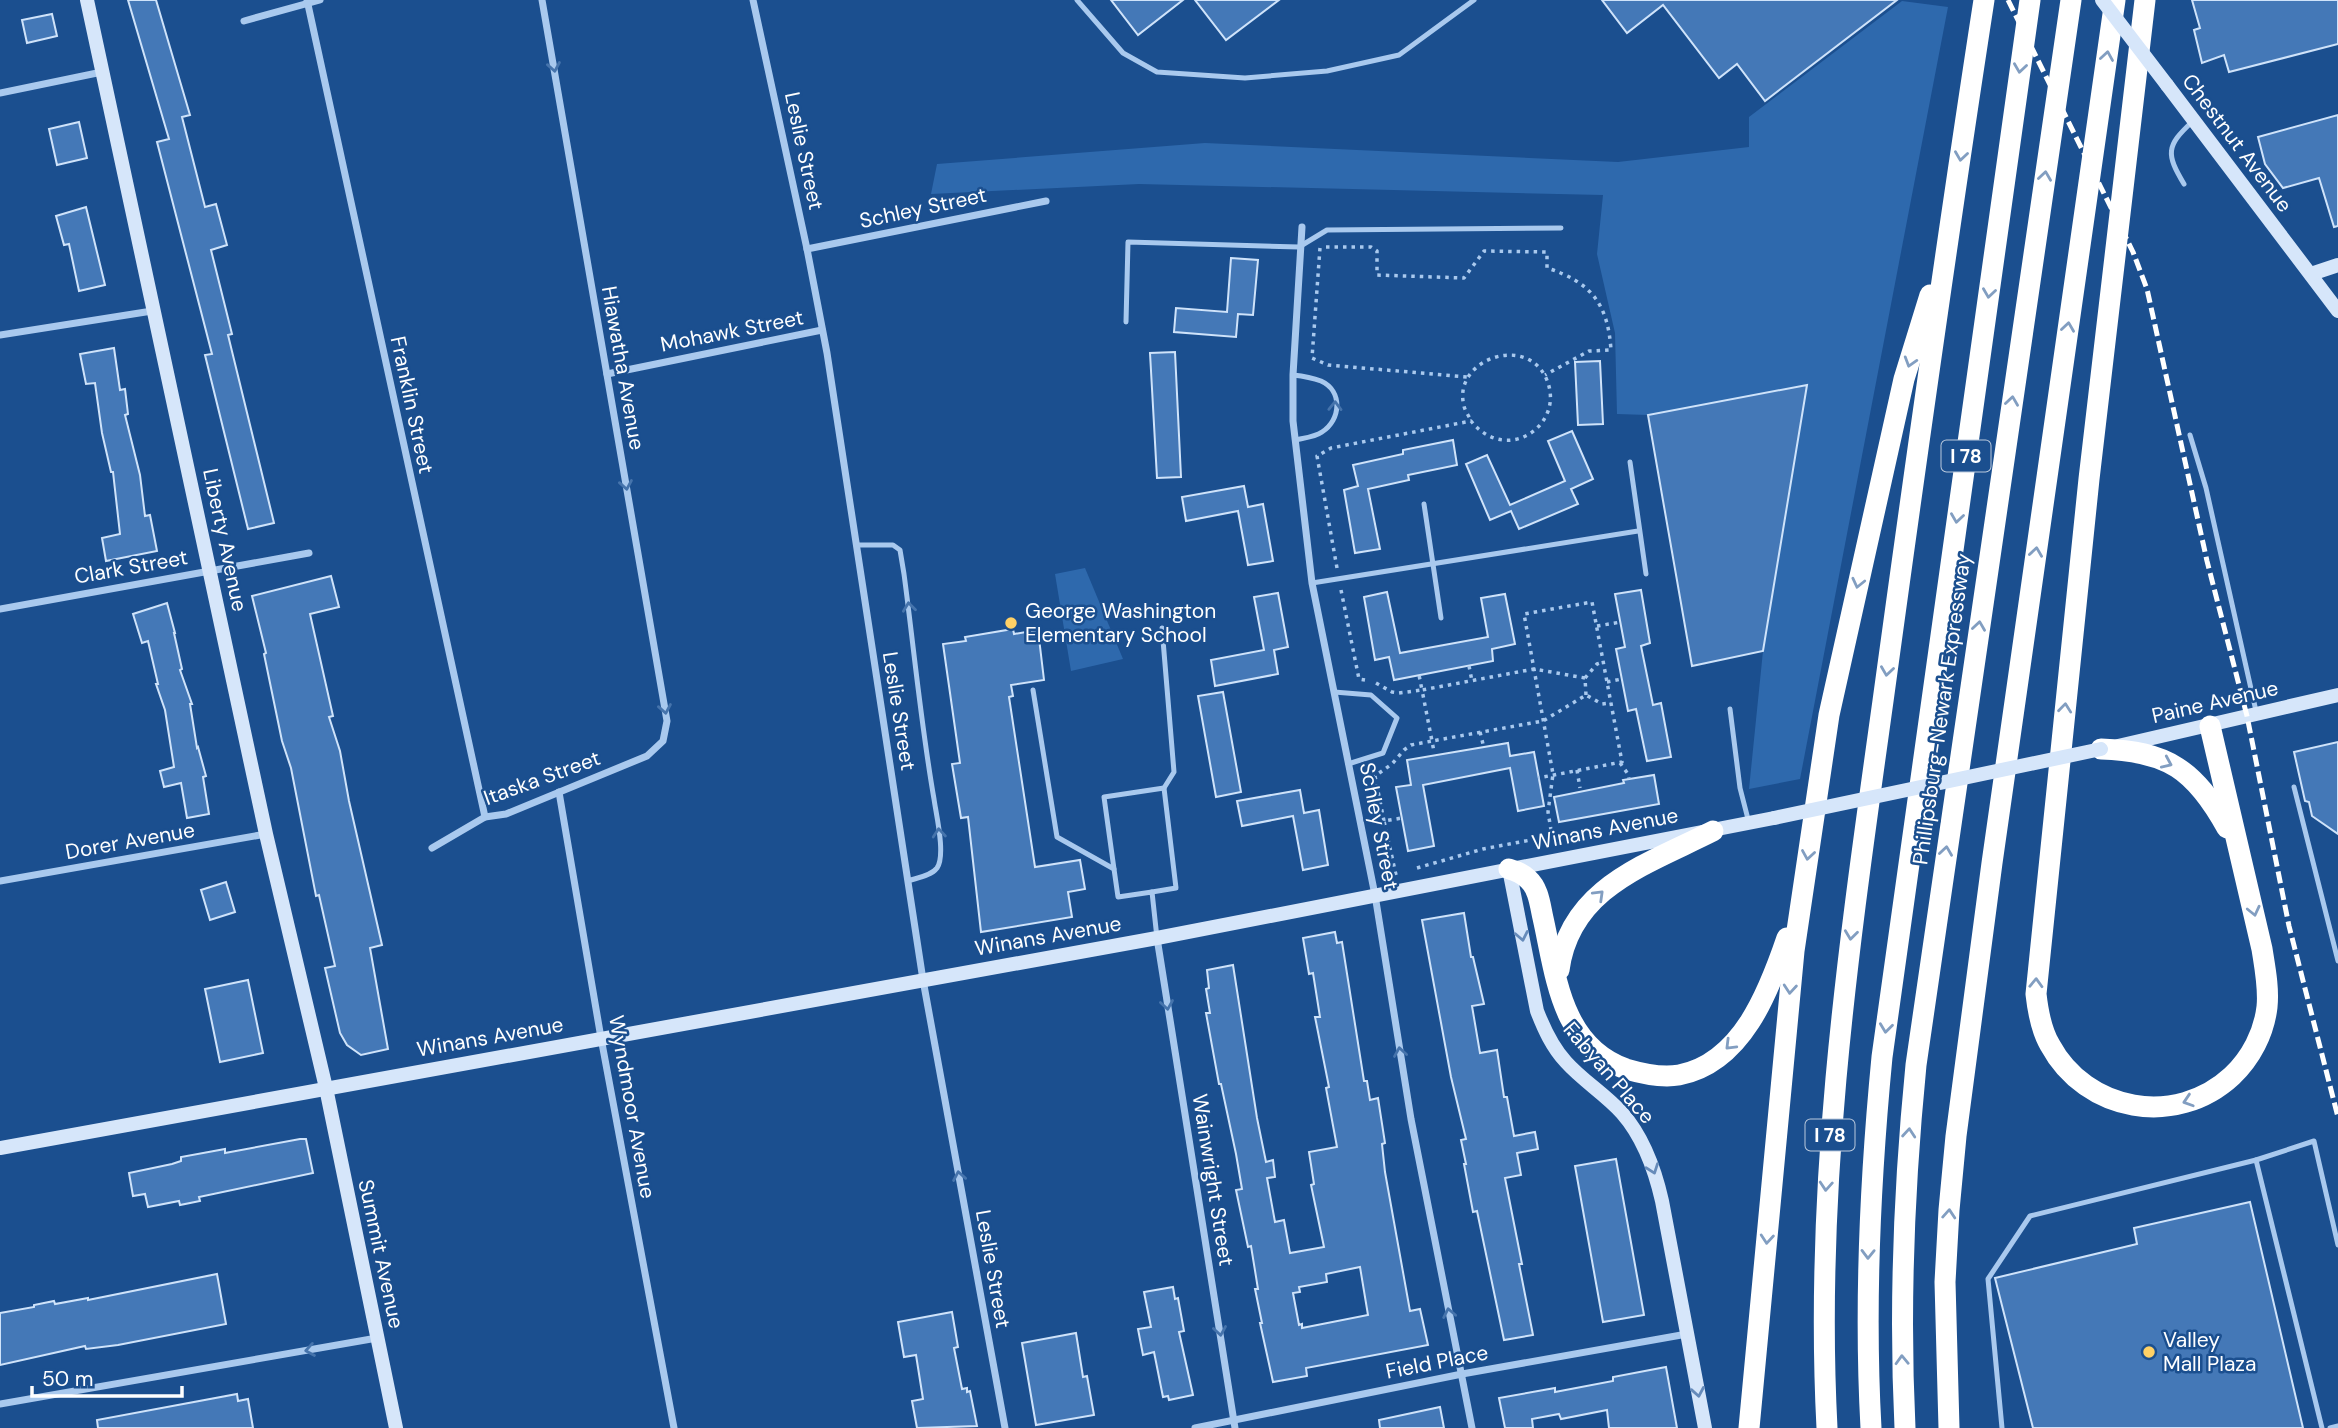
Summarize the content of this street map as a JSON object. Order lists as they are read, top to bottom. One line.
{"streets":{"highway":["I 78","Phillipsburg-Newark Expressway"],"street":["Chestnut Avenue","Leslie Street","Schley Street","Mohawk Street","Hiawatha Avenue","Franklin Street","Liberty Avenue","Clark Street","Paine Avenue","Itaska Street","Winans Avenue","Dorer Avenue","Fabyan Place","Wyndmoor Avenue","Wainwright Street","Summit Avenue","Field Place"]},"crossings":[["Leslie Street","Schley Street"],["Leslie Street","Mohawk Street"],["Leslie Street","Winans Avenue"],["Schley Street","Winans Avenue"],["Schley Street","Field Place"],["Mohawk Street","Hiawatha Avenue"],["Hiawatha Avenue","Itaska Street"],["Franklin Street","Itaska Street"],["Liberty Avenue","Clark Street"],["Liberty Avenue","Winans Avenue"],["Liberty Avenue","Dorer Avenue"],["Liberty Avenue","Summit Avenue"],["Paine Avenue","Winans Avenue"],["Itaska Street","Wyndmoor Avenue"],["Winans Avenue","Fabyan Place"],["Winans Avenue","Wyndmoor Avenue"],["Winans Avenue","Wainwright Street"],["Winans Avenue","Summit Avenue"],["Fabyan Place","Field Place"],["Wainwright Street","Field Place"]],"one_way":["Hiawatha Avenue","Fabyan Place","Wainwright Street"],"places":["George Washington Elementary School","Valley Mall Plaza"],"scale_bar":"50 m"}
